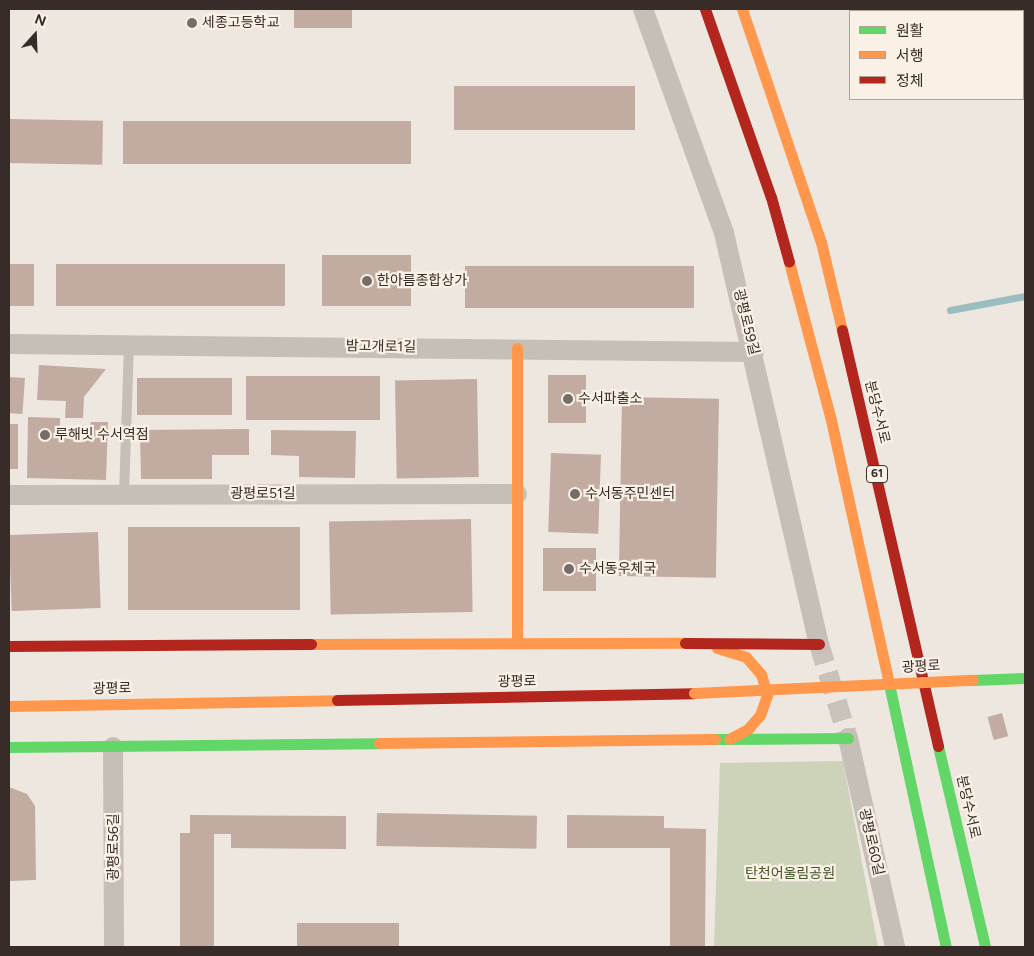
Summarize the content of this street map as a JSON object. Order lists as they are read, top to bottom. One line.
{"streets":{"main road":["분당수서로","61","광평로"],"street":["광평로59길","밤고개로1길","광평로51길","광평로60길","광평로56길"]},"crossings":[["광평로59길","밤고개로1길"]],"parks":["탄천어울림공원"],"places":["세종고등학교","한아름종합상가","수서파출소","루해빗 수서역점","수서동주민센터","수서동우체국"],"legend":["원활","서행","정체"],"north":"top"}
